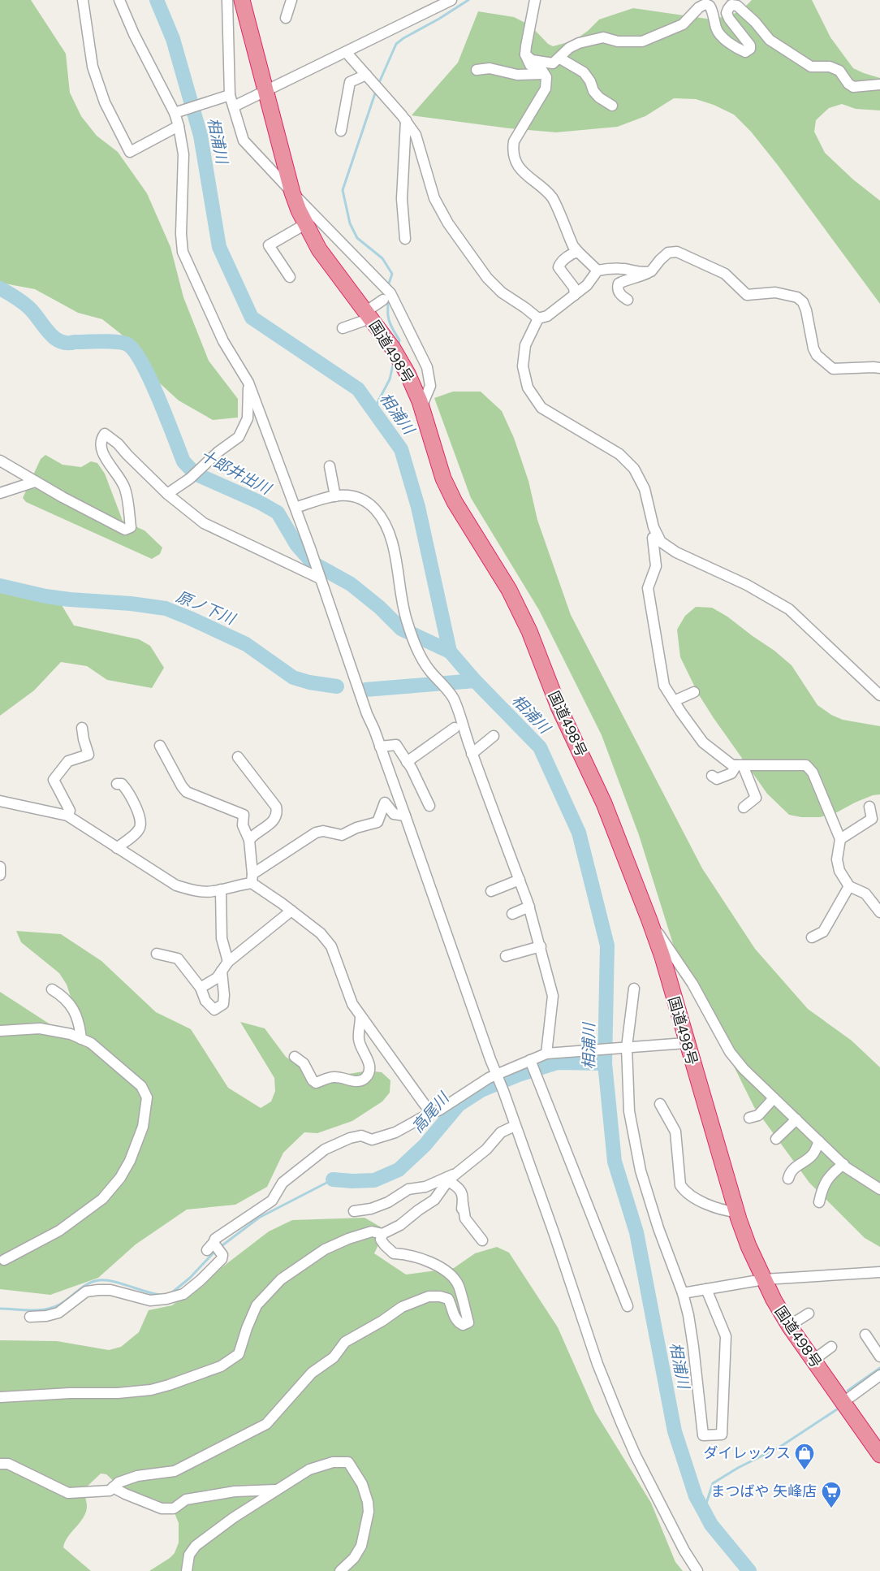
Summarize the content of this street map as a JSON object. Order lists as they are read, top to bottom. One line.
{"streets":{"highway":["国道498号"]},"water":["相浦川","十郎井出川","原ノ下川","高尾川"],"places":{"shop":["ダイレックス"],"supermarket":["まつばや 矢峰店"]}}
